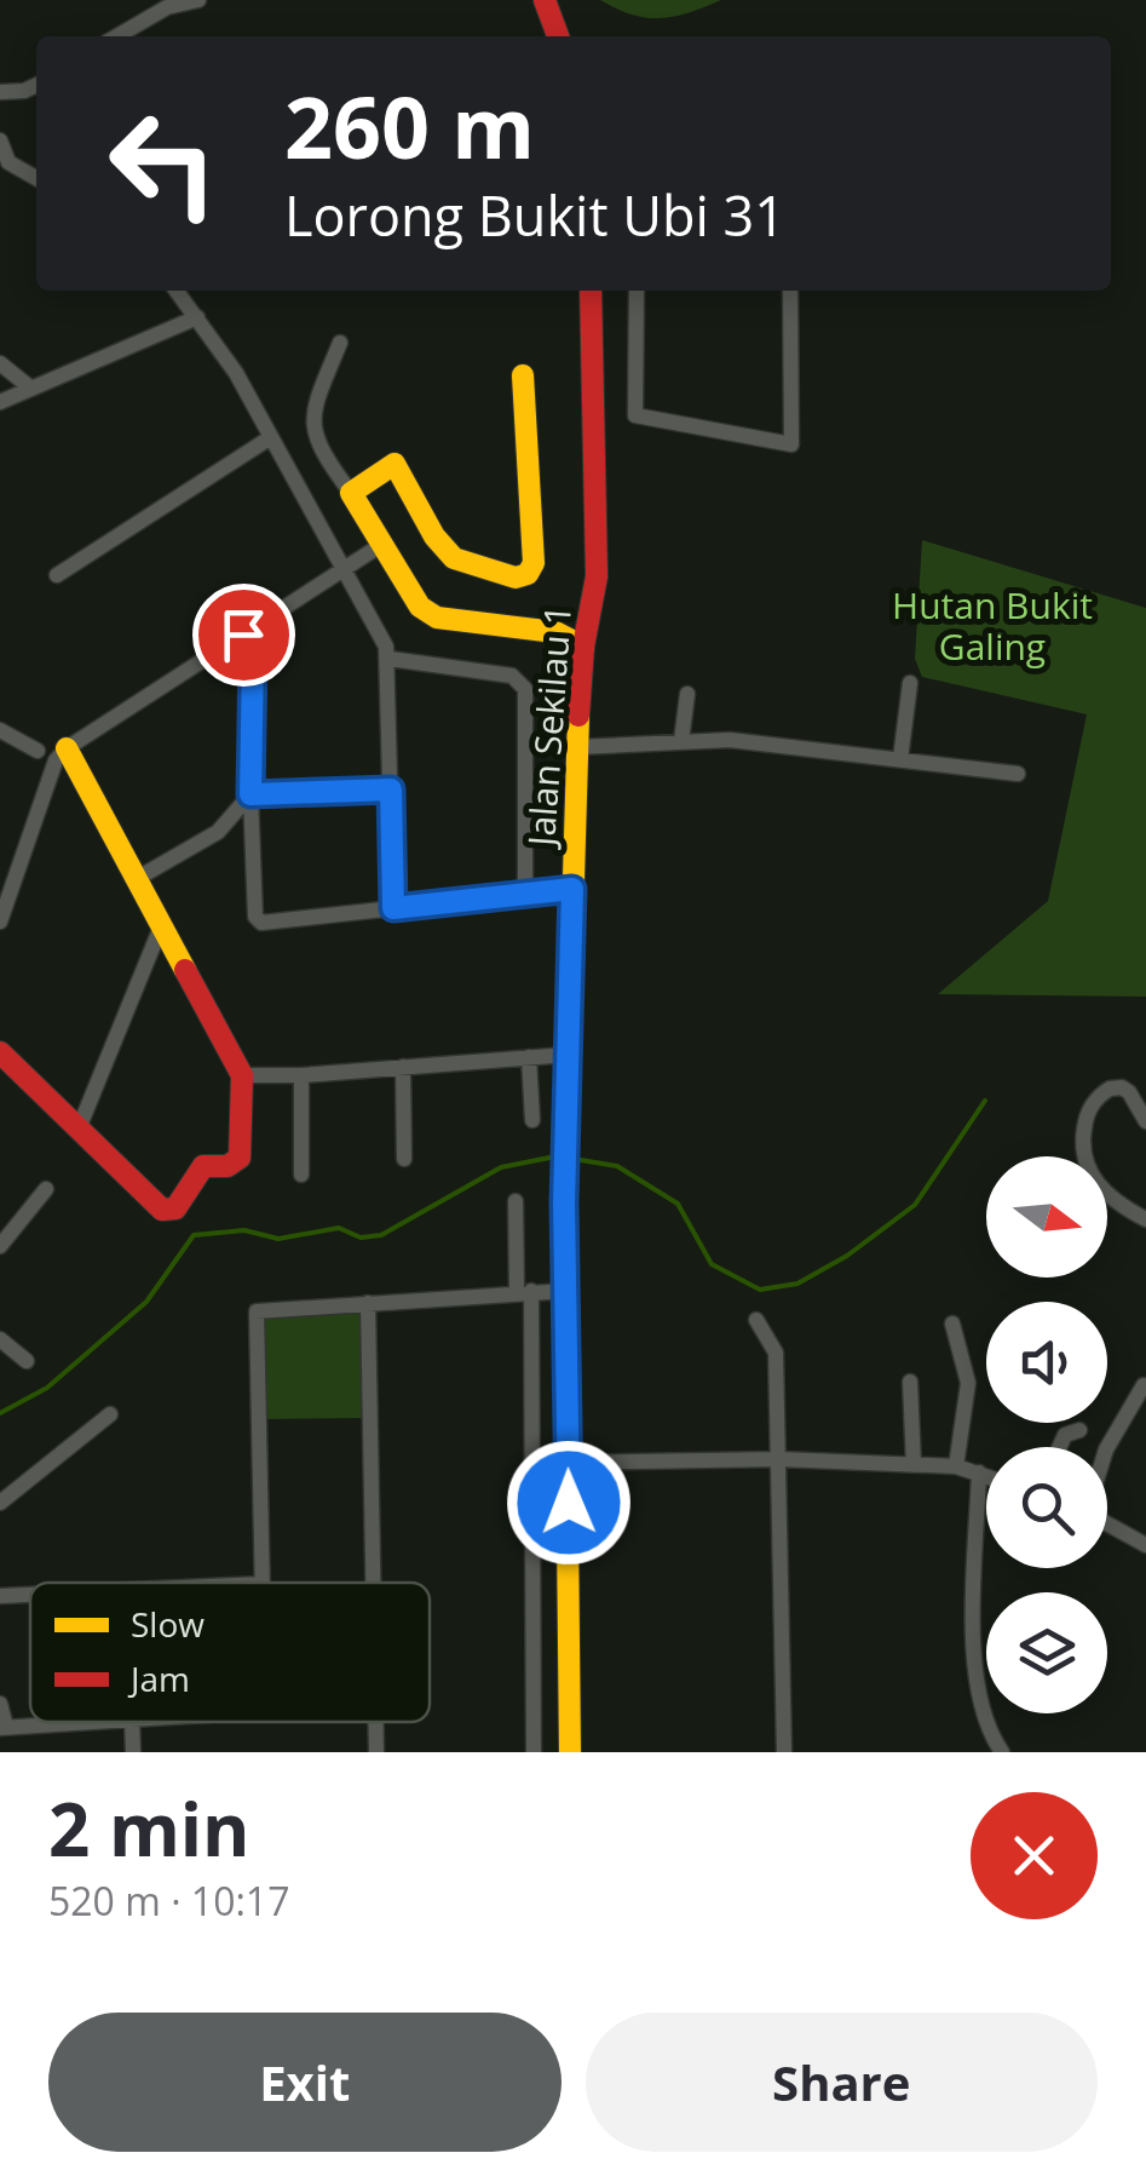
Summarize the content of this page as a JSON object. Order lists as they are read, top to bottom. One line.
{"streets":{"street":["Jalan Sekilau 1"]},"parks":["Hutan Bukit Galing"],"legend":["Slow","Jam"],"north":"right","page":{"turn":["260 m","Lorong Bukit Ubi 31"],"heading":["2 min","520 m · 10:17"],"buttons":["Exit","Share"]}}
